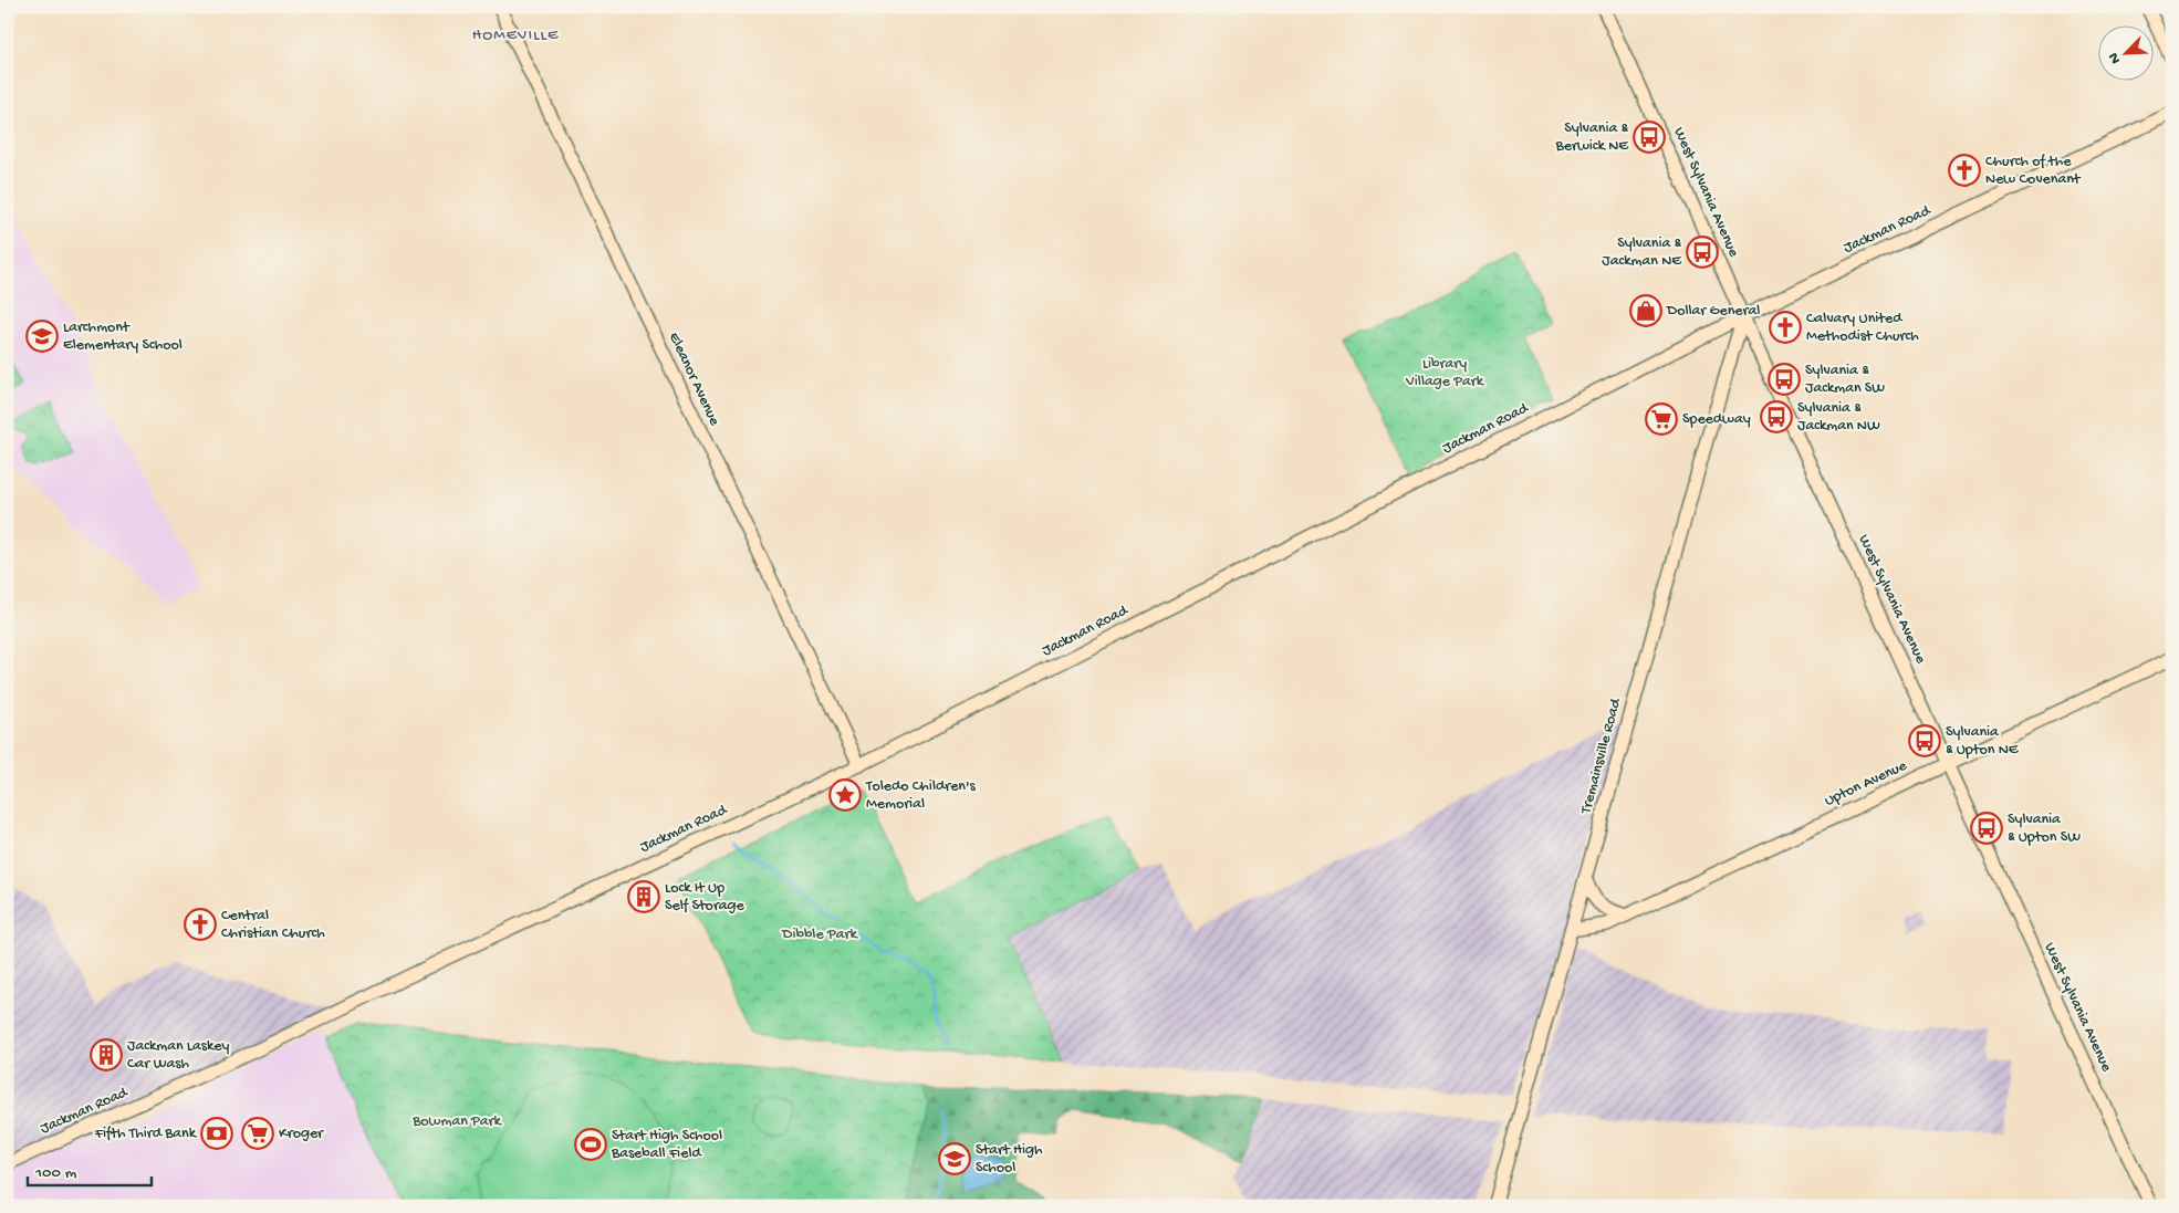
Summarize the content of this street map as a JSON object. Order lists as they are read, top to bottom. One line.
{"streets":{"street":["West Sylvania Avenue","Jackman Road","Eleanor Avenue","Tremainsville Road","Upton Avenue"]},"crossings":[["West Sylvania Avenue","Jackman Road"],["West Sylvania Avenue","Tremainsville Road"],["West Sylvania Avenue","Upton Avenue"],["Jackman Road","Eleanor Avenue"],["Jackman Road","Tremainsville Road"],["Tremainsville Road","Upton Avenue"]],"districts":["HOMEVILLE"],"parks":["Library Village Park","Dibble Park","Bowman Park"],"places":{"bus stop":["Sylvania & Berwick NE","Sylvania & Jackman NE","Sylvania & Jackman SW","Sylvania & Jackman NW","Sylvania & Upton NE","Sylvania & Upton SW"],"church":["Church of the New Covenant","Calvary United Methodist Church","Central Christian Church"],"shop":["Dollar General"],"school or university":["Larchmont Elementary School","Start High School"],"supermarket":["Speedway","Kroger"],"place":["Toledo Children's Memorial"],"building":["Lock It Up Self Storage","Jackman Laskey Car Wash"],"bank":["Fifth Third Bank"],"sports":["Start High School Baseball Field"]},"scale_bar":"100 m","north":"bottom left"}
